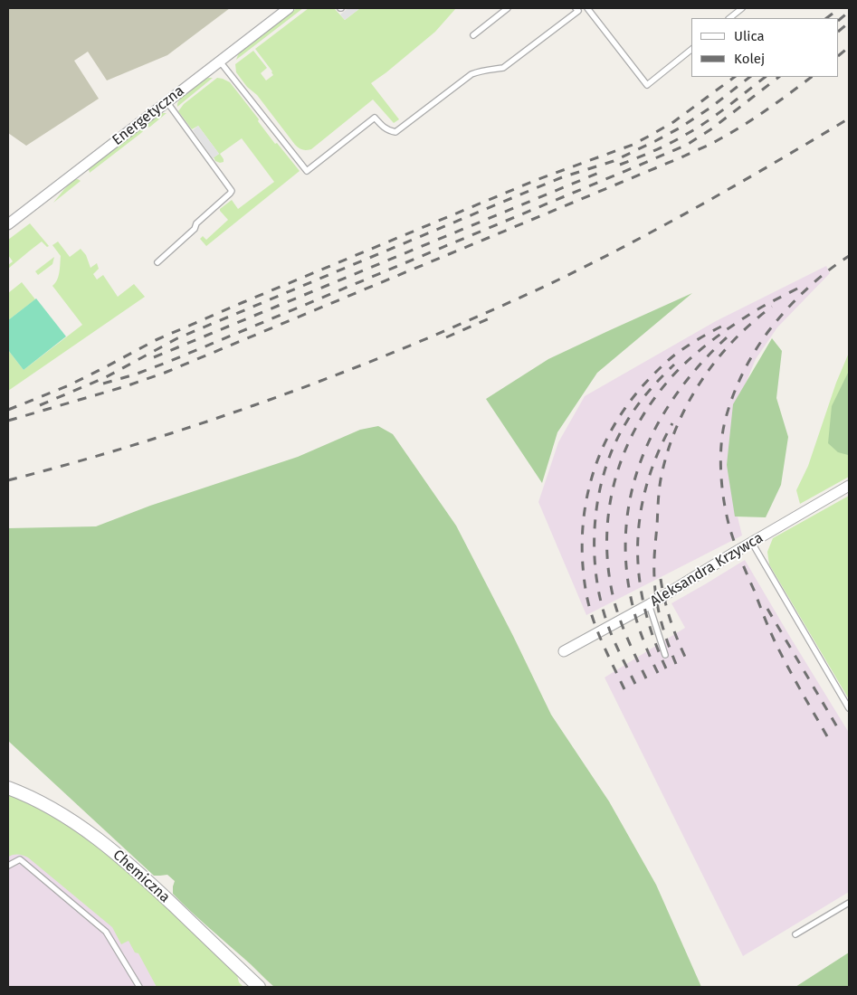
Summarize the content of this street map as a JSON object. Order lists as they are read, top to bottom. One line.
{"streets":{"street":["Energetyczna","Aleksandra Krzywca","Chemiczna"]},"legend":["Ulica","Kolej"]}
